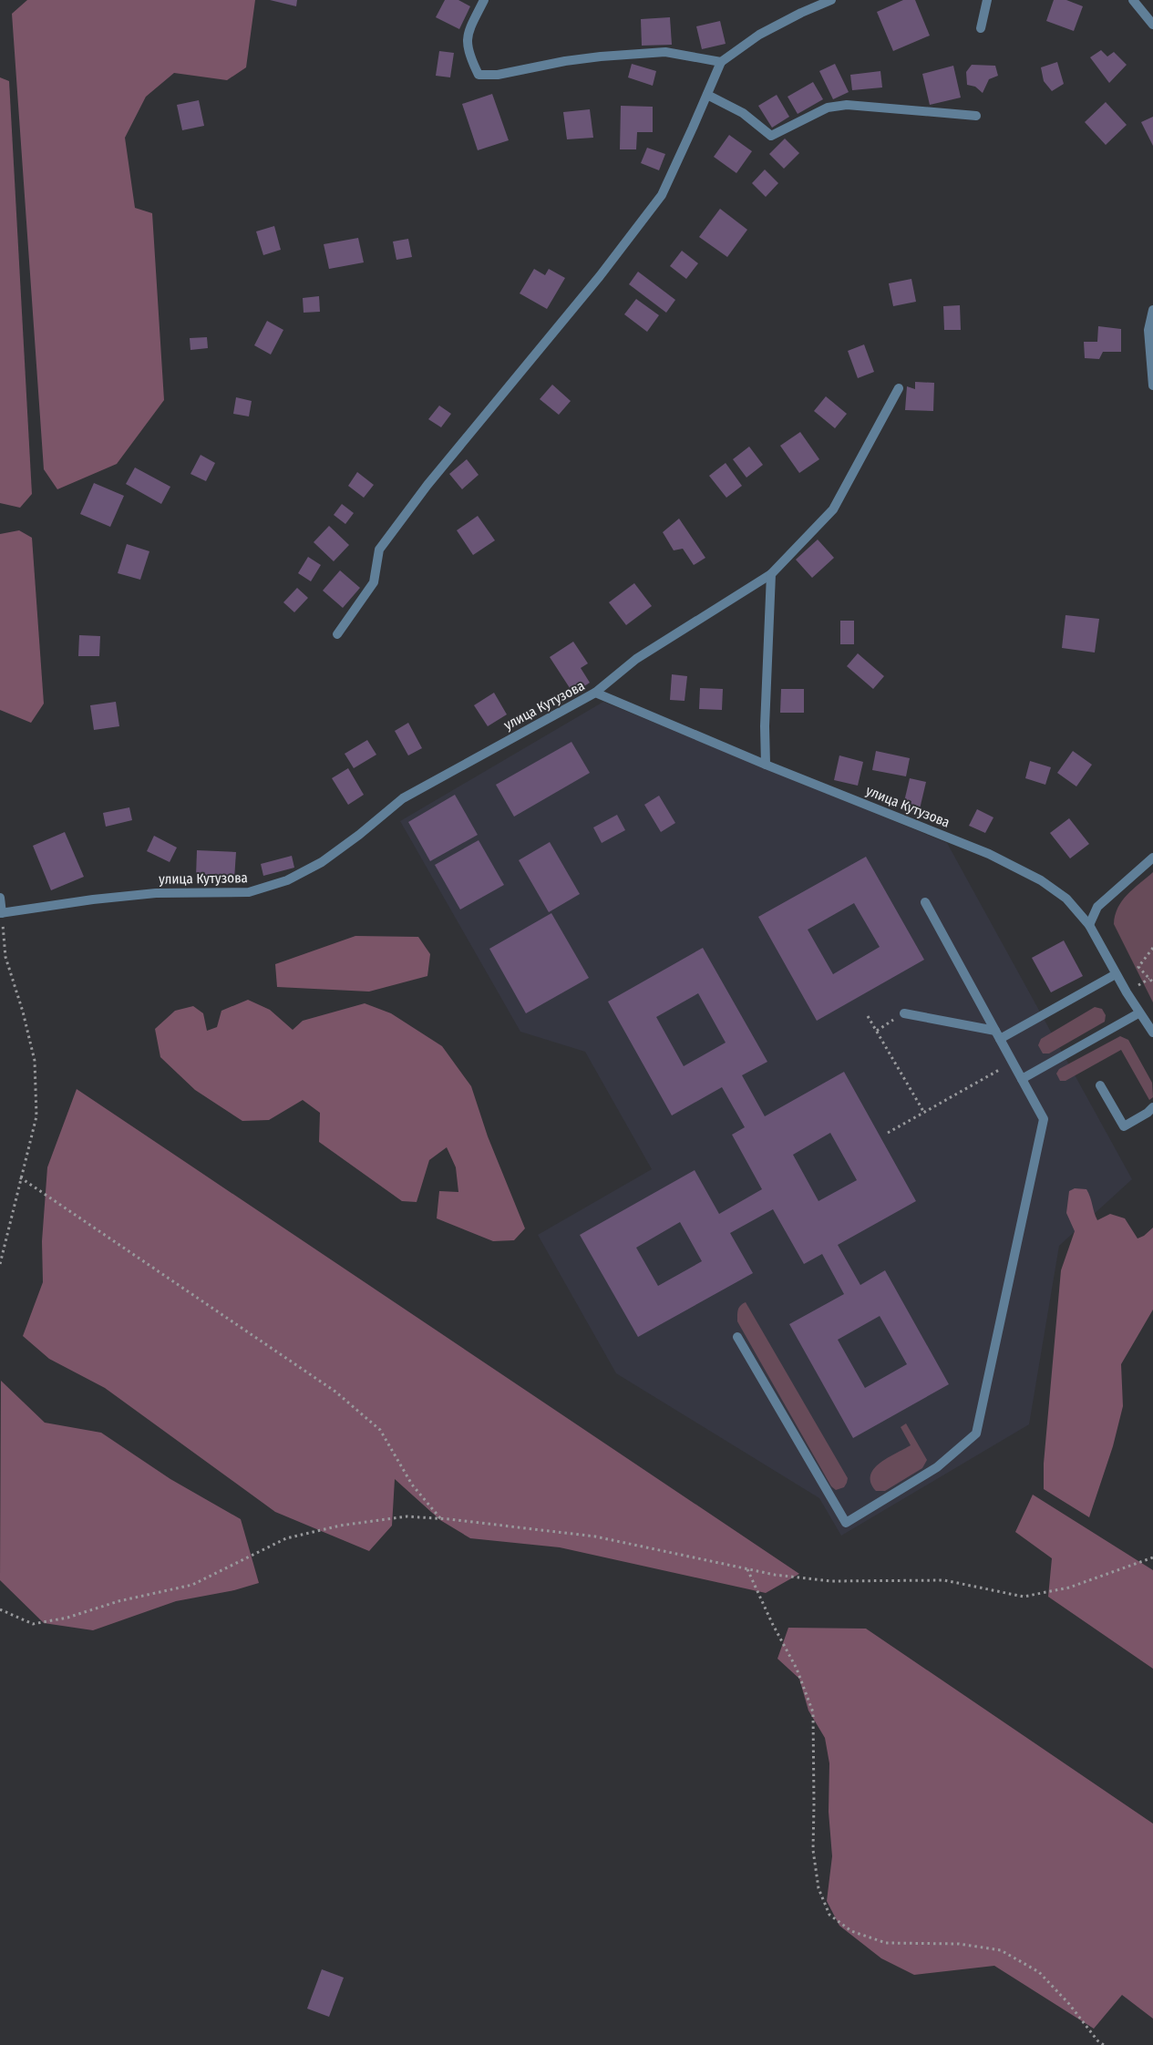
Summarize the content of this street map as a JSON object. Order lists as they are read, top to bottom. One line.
{"streets":{"street":["улица Кутузова"]}}
